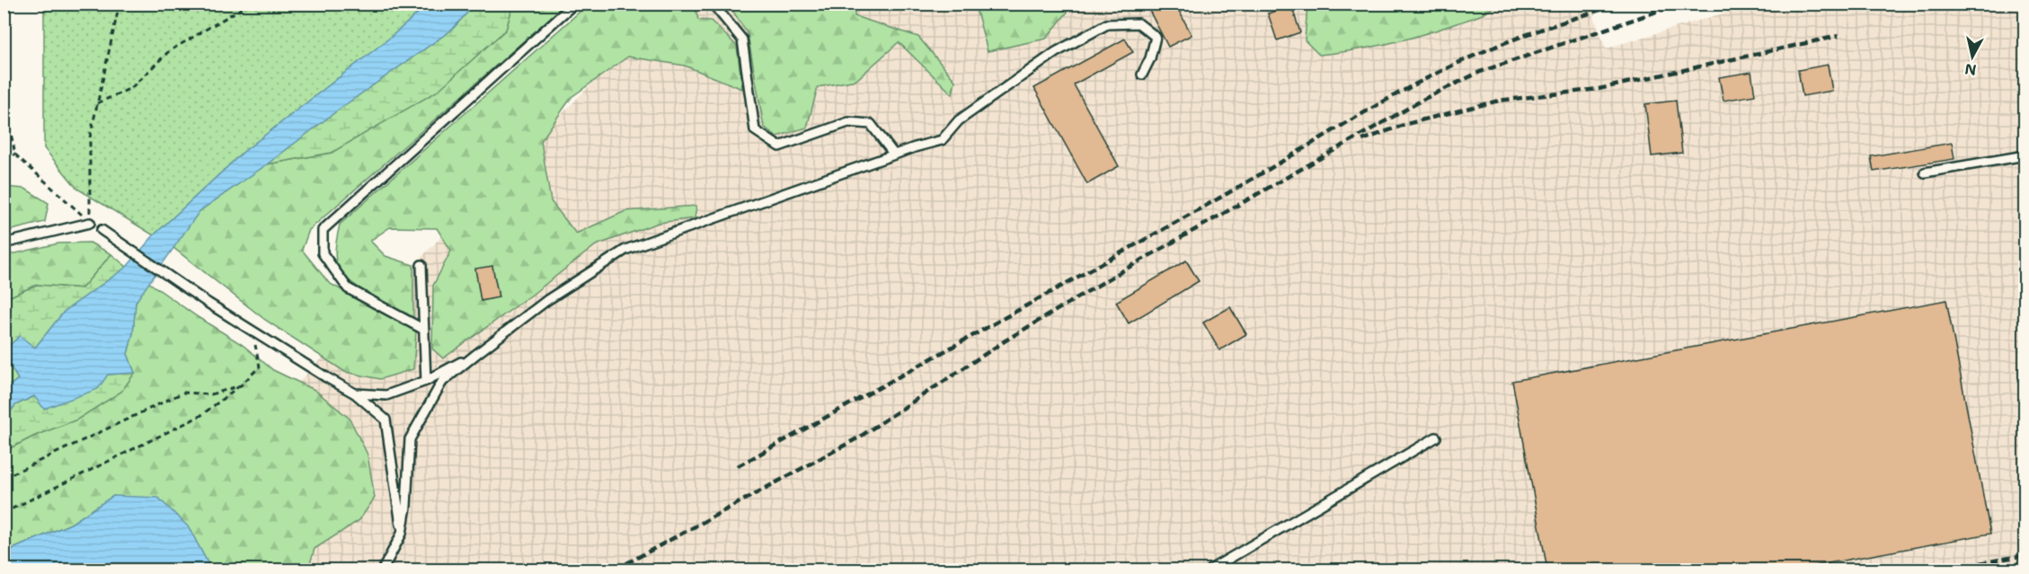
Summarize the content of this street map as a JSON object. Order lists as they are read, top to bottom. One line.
{"north":"bottom"}
